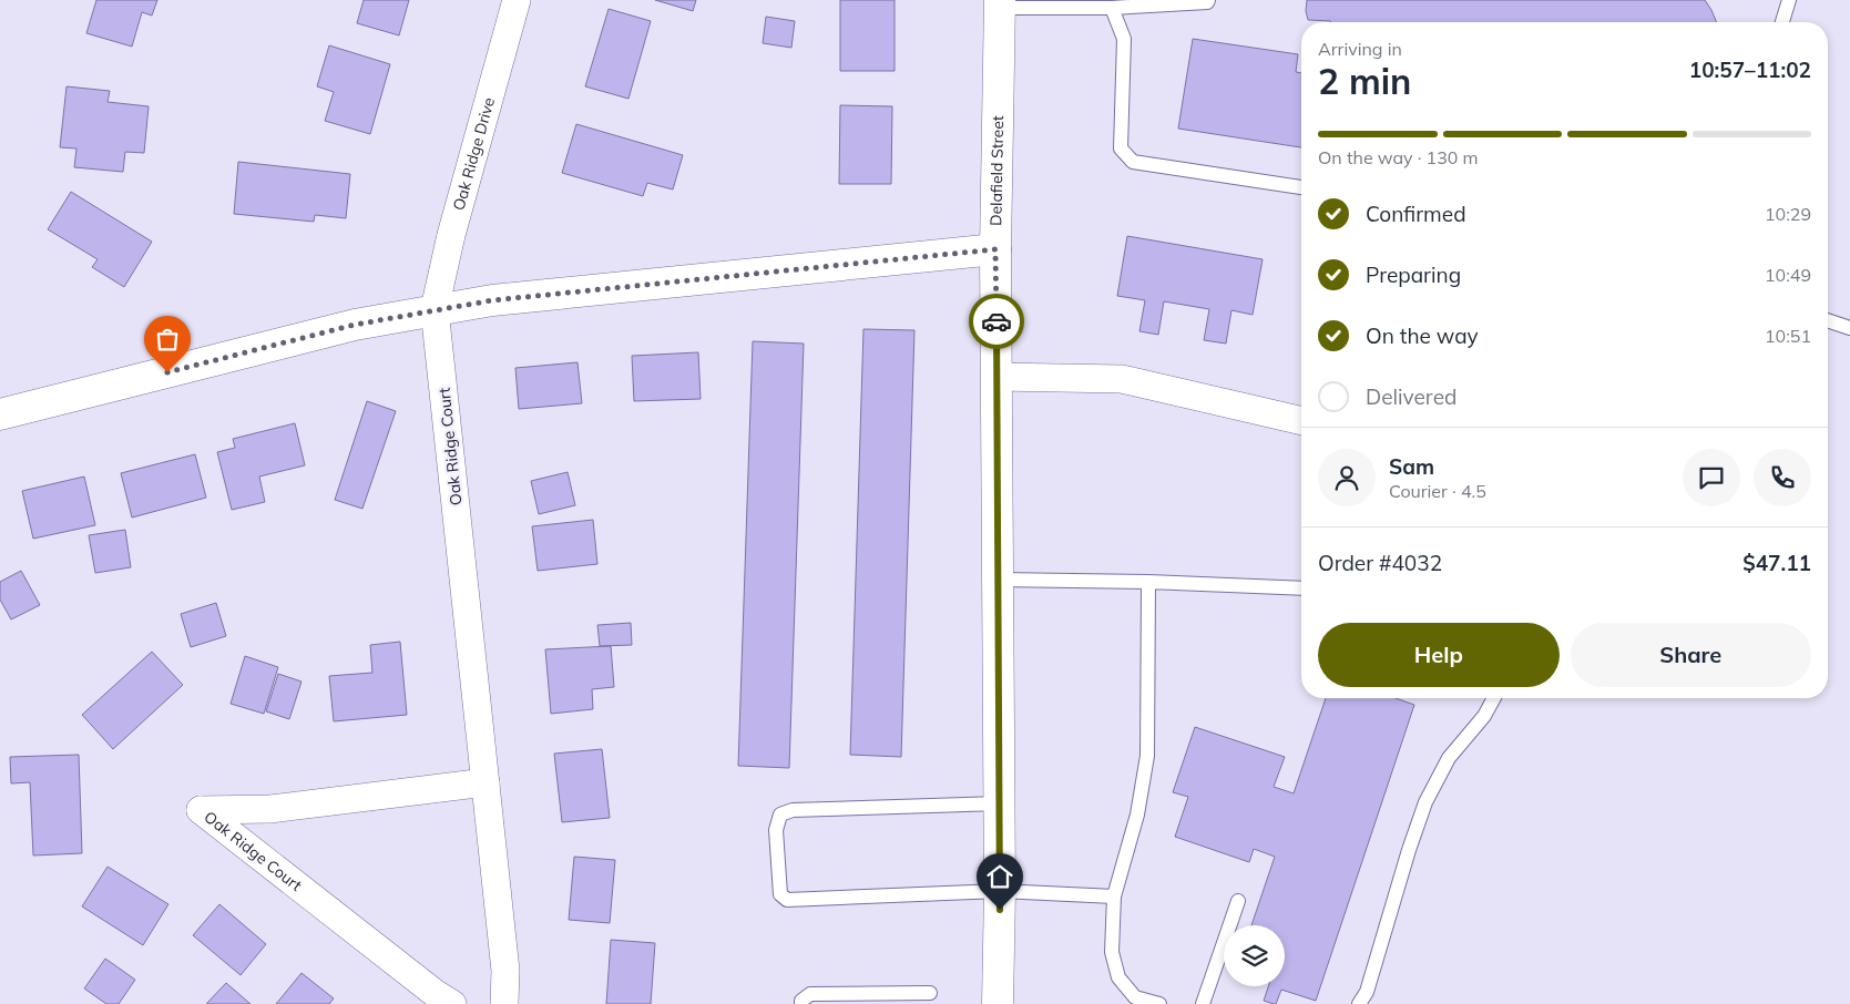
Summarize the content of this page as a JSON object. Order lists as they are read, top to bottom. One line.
{"streets":{"street":["Oak Ridge Drive","Delafield Street","Oak Ridge Court"]},"crossings":[["Oak Ridge Drive","Oak Ridge Court"]],"page":{"heading":["2 min","Arriving in","10:57–11:02"],"panel":["Sam","Courier · 4.5","Order #4032","$47.11"],"bar":"On the way · 130 m","list":[["Confirmed","10:29"],["Preparing","10:49"],["On the way","10:51"],"Delivered"],"buttons":["Help","Share"]}}
